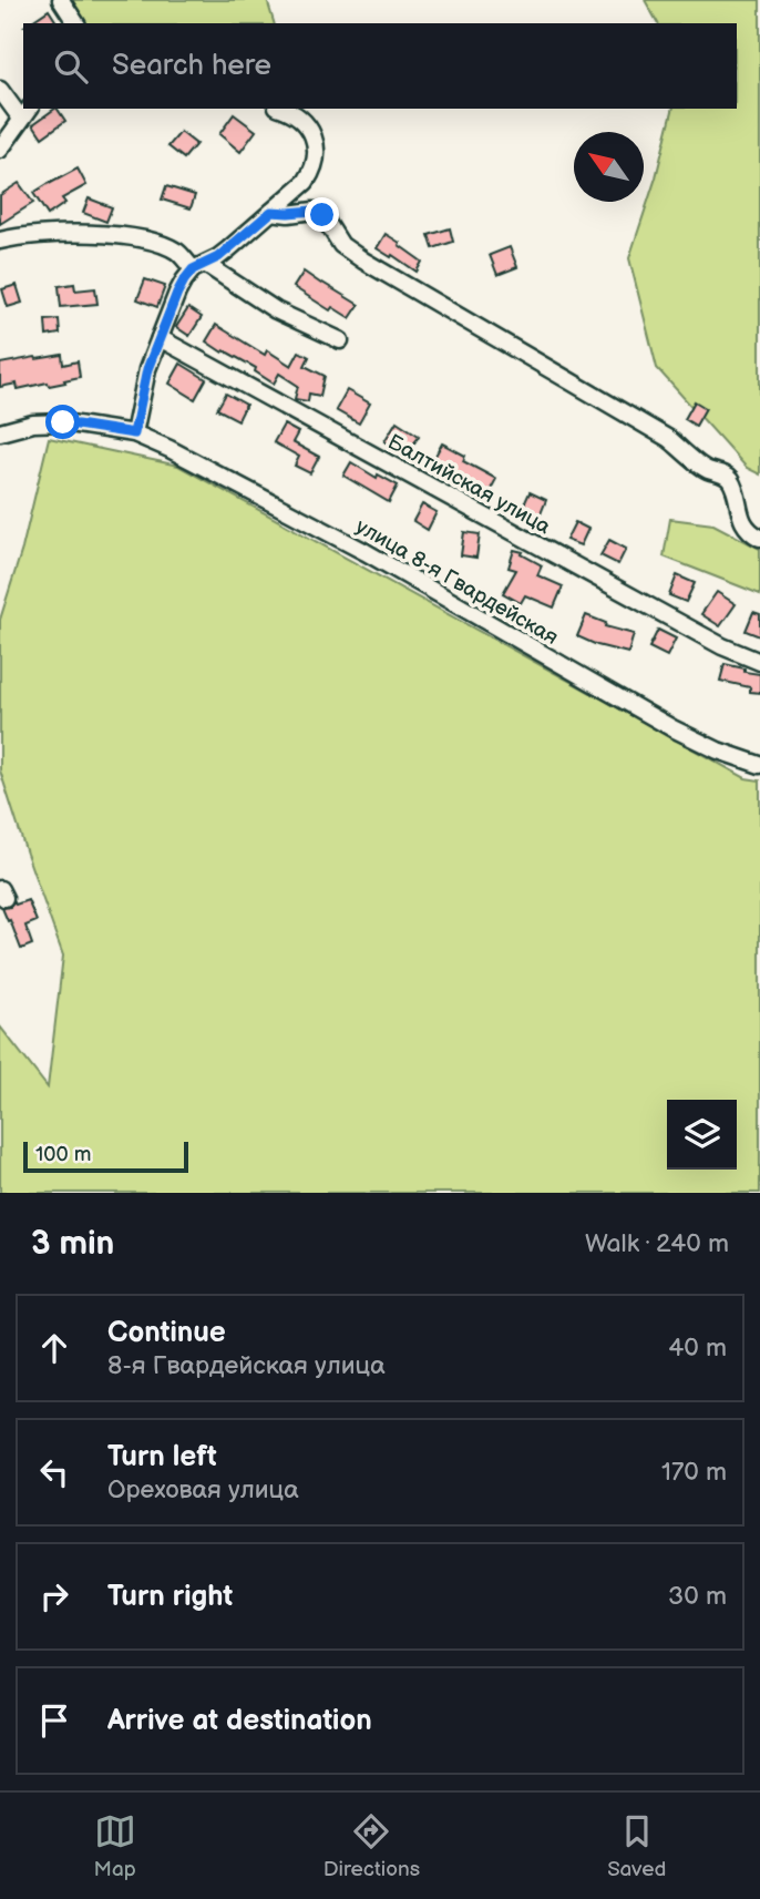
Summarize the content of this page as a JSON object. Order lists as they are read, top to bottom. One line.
{"streets":{"street":["Балтийская улица","улица 8-я Гвардейская"]},"scale_bar":"100 m","north":"top left","page":{"search":"Search here","scale":"100 m","heading":["3 min","Walk · 240 m"],"list":[["Continue","8-я Гвардейская улица","40 m"],["Turn left","Ореховая улица","170 m"],["Turn right","30 m"],"Arrive at destination"],"nav":["Map","Directions","Saved"]}}
